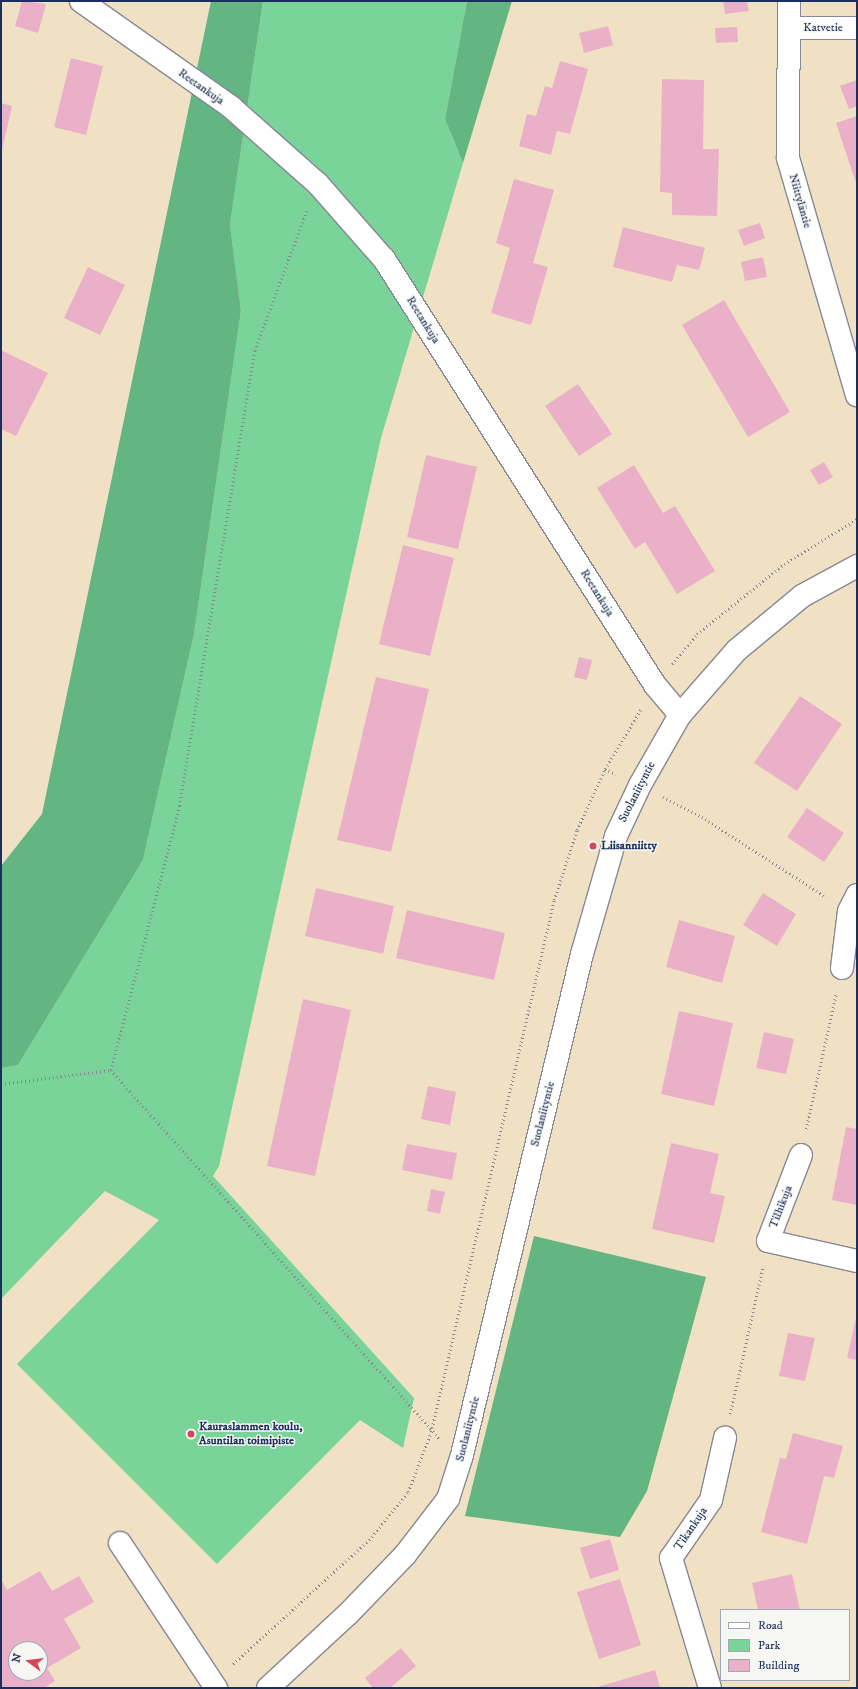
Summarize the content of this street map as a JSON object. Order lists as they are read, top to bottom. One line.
{"streets":{"street":["Katvetie","Reetankuja","Niittyläntie","Suolaniityntie","Tilhikuja","Tikankuja"]},"crossings":[["Katvetie","Niittyläntie"],["Reetankuja","Suolaniityntie"]],"places":["Liisanniitty","Kauraslammen koulu, Asuntilan toimipiste"],"legend":["Road","Park","Building"],"north":"left"}
